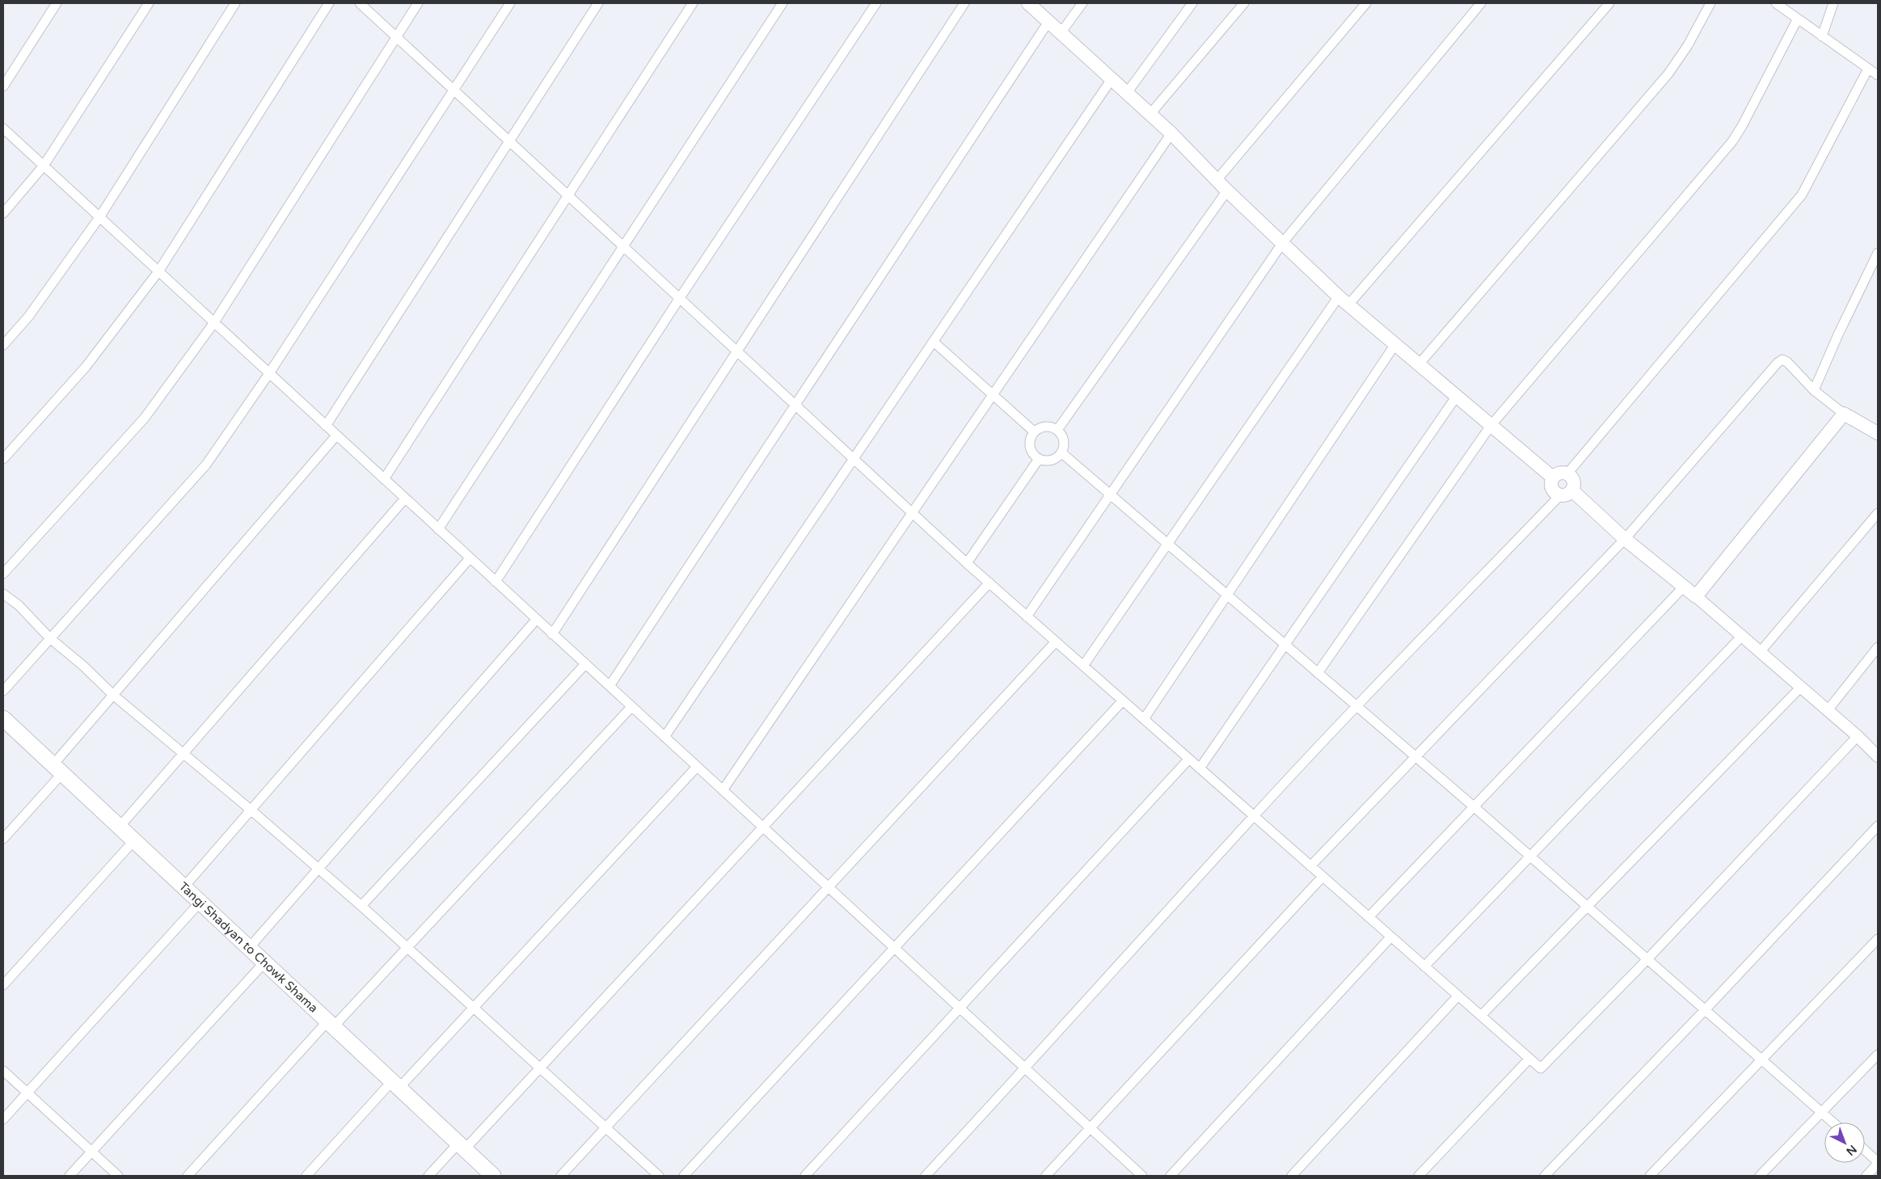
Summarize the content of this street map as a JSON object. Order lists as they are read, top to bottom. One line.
{"streets":{"main road":["Tangi Shadyan to Chowk Shama"]},"north":"bottom right"}
